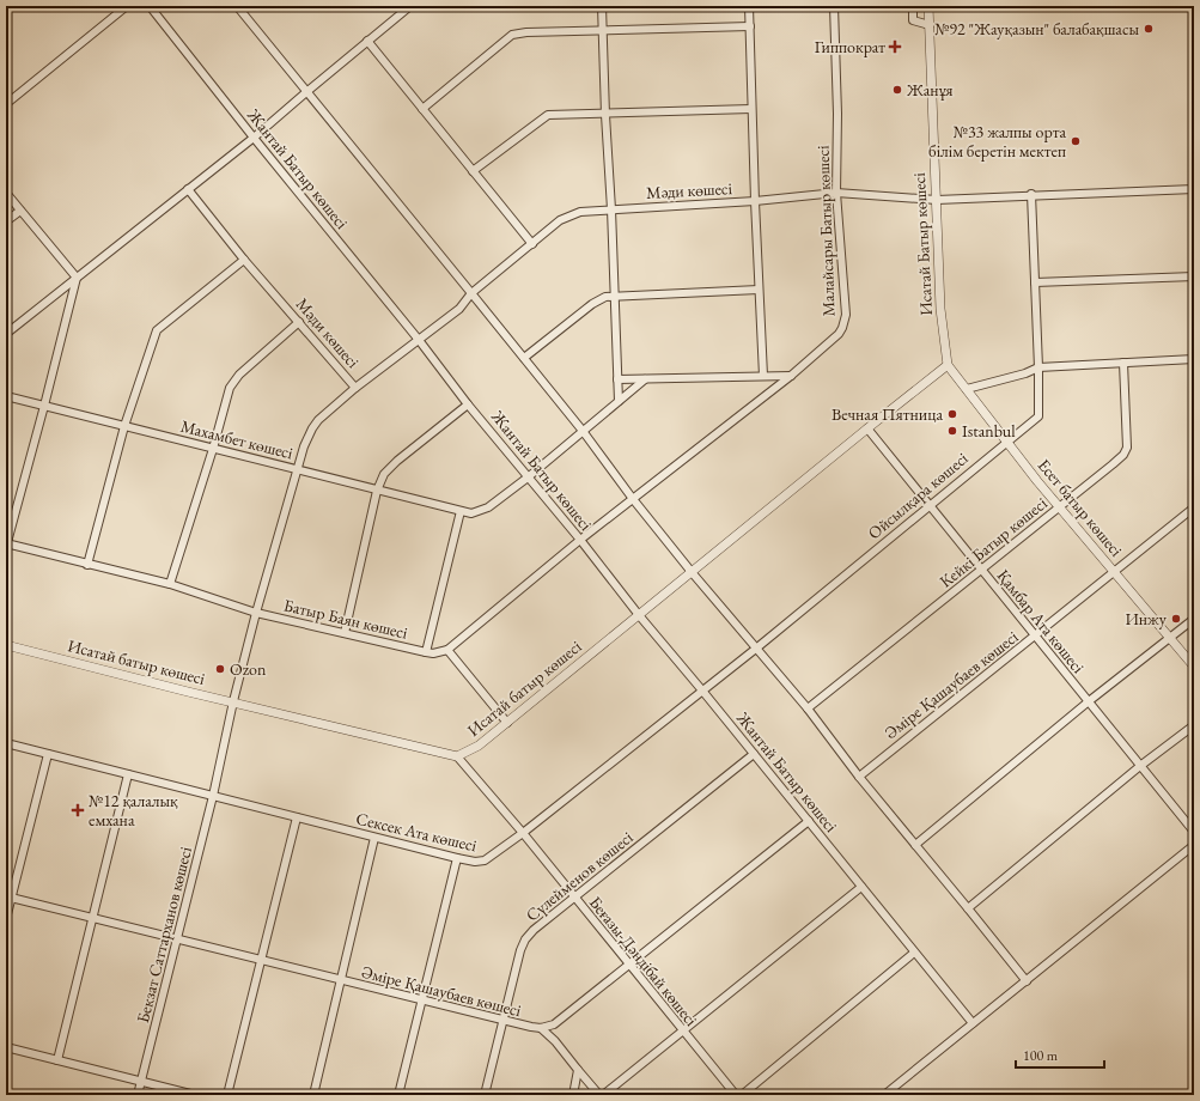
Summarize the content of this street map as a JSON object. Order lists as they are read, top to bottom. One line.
{"streets":{"street":["Жантай Батыр көшесі","Мәди көшесі","Малайсары Батыр көшесі","Исатай Батыр көшесі","Махамбет көшесі","Ойсылқара көшесі","Есет батыр көшесі","Кейкі Батыр көшесі","Батыр Баян көшесі","Қамбар Ата көшесі","Исатай батыр көшесі","Әміре Қашаубаев көшесі","Сексек Ата көшесі","Сүлейменов көшесі","Бекзат Саттарханов көшесі","Беғазы-Дәндібай көшесі"]},"crossings":[["Жантай Батыр көшесі","Мәди көшесі"],["Жантай Батыр көшесі","Махамбет көшесі"],["Жантай Батыр көшесі","Исатай батыр көшесі"],["Жантай Батыр көшесі","Әміре Қашаубаев көшесі"],["Жантай Батыр көшесі","Сексек Ата көшесі"],["Жантай Батыр көшесі","Сүлейменов көшесі"],["Мәди көшесі","Малайсары Батыр көшесі"],["Мәди көшесі","Исатай Батыр көшесі"],["Мәди көшесі","Махамбет көшесі"],["Мәди көшесі","Ойсылқара көшесі"],["Мәди көшесі","Батыр Баян көшесі"],["Мәди көшесі","Бекзат Саттарханов көшесі"],["Исатай Батыр көшесі","Есет батыр көшесі"],["Исатай Батыр көшесі","Исатай батыр көшесі"],["Ойсылқара көшесі","Есет батыр көшесі"],["Ойсылқара көшесі","Қамбар Ата көшесі"],["Ойсылқара көшесі","Сексек Ата көшесі"],["Есет батыр көшесі","Кейкі Батыр көшесі"],["Есет батыр көшесі","Исатай батыр көшесі"],["Есет батыр көшесі","Әміре Қашаубаев көшесі"],["Кейкі Батыр көшесі","Қамбар Ата көшесі"],["Батыр Баян көшесі","Бекзат Саттарханов көшесі"],["Қамбар Ата көшесі","Исатай батыр көшесі"],["Қамбар Ата көшесі","Әміре Қашаубаев көшесі"],["Исатай батыр көшесі","Бекзат Саттарханов көшесі"],["Исатай батыр көшесі","Беғазы-Дәндібай көшесі"],["Әміре Қашаубаев көшесі","Сүлейменов көшесі"],["Әміре Қашаубаев көшесі","Бекзат Саттарханов көшесі"],["Әміре Қашаубаев көшесі","Беғазы-Дәндібай көшесі"],["Сексек Ата көшесі","Бекзат Саттарханов көшесі"],["Сексек Ата көшесі","Беғазы-Дәндібай көшесі"],["Сүлейменов көшесі","Беғазы-Дәндібай көшесі"]],"places":{"other":["№92 \"Жауқазын\" балабақшасы","Жанұя","№33 жалпы орта білім беретін мектеп","Вечная Пятница","Istanbul","Инжу","Ozon"],"health":["Гиппократ","№12 қалалық емхана"]},"scale_bar":"100 m"}
